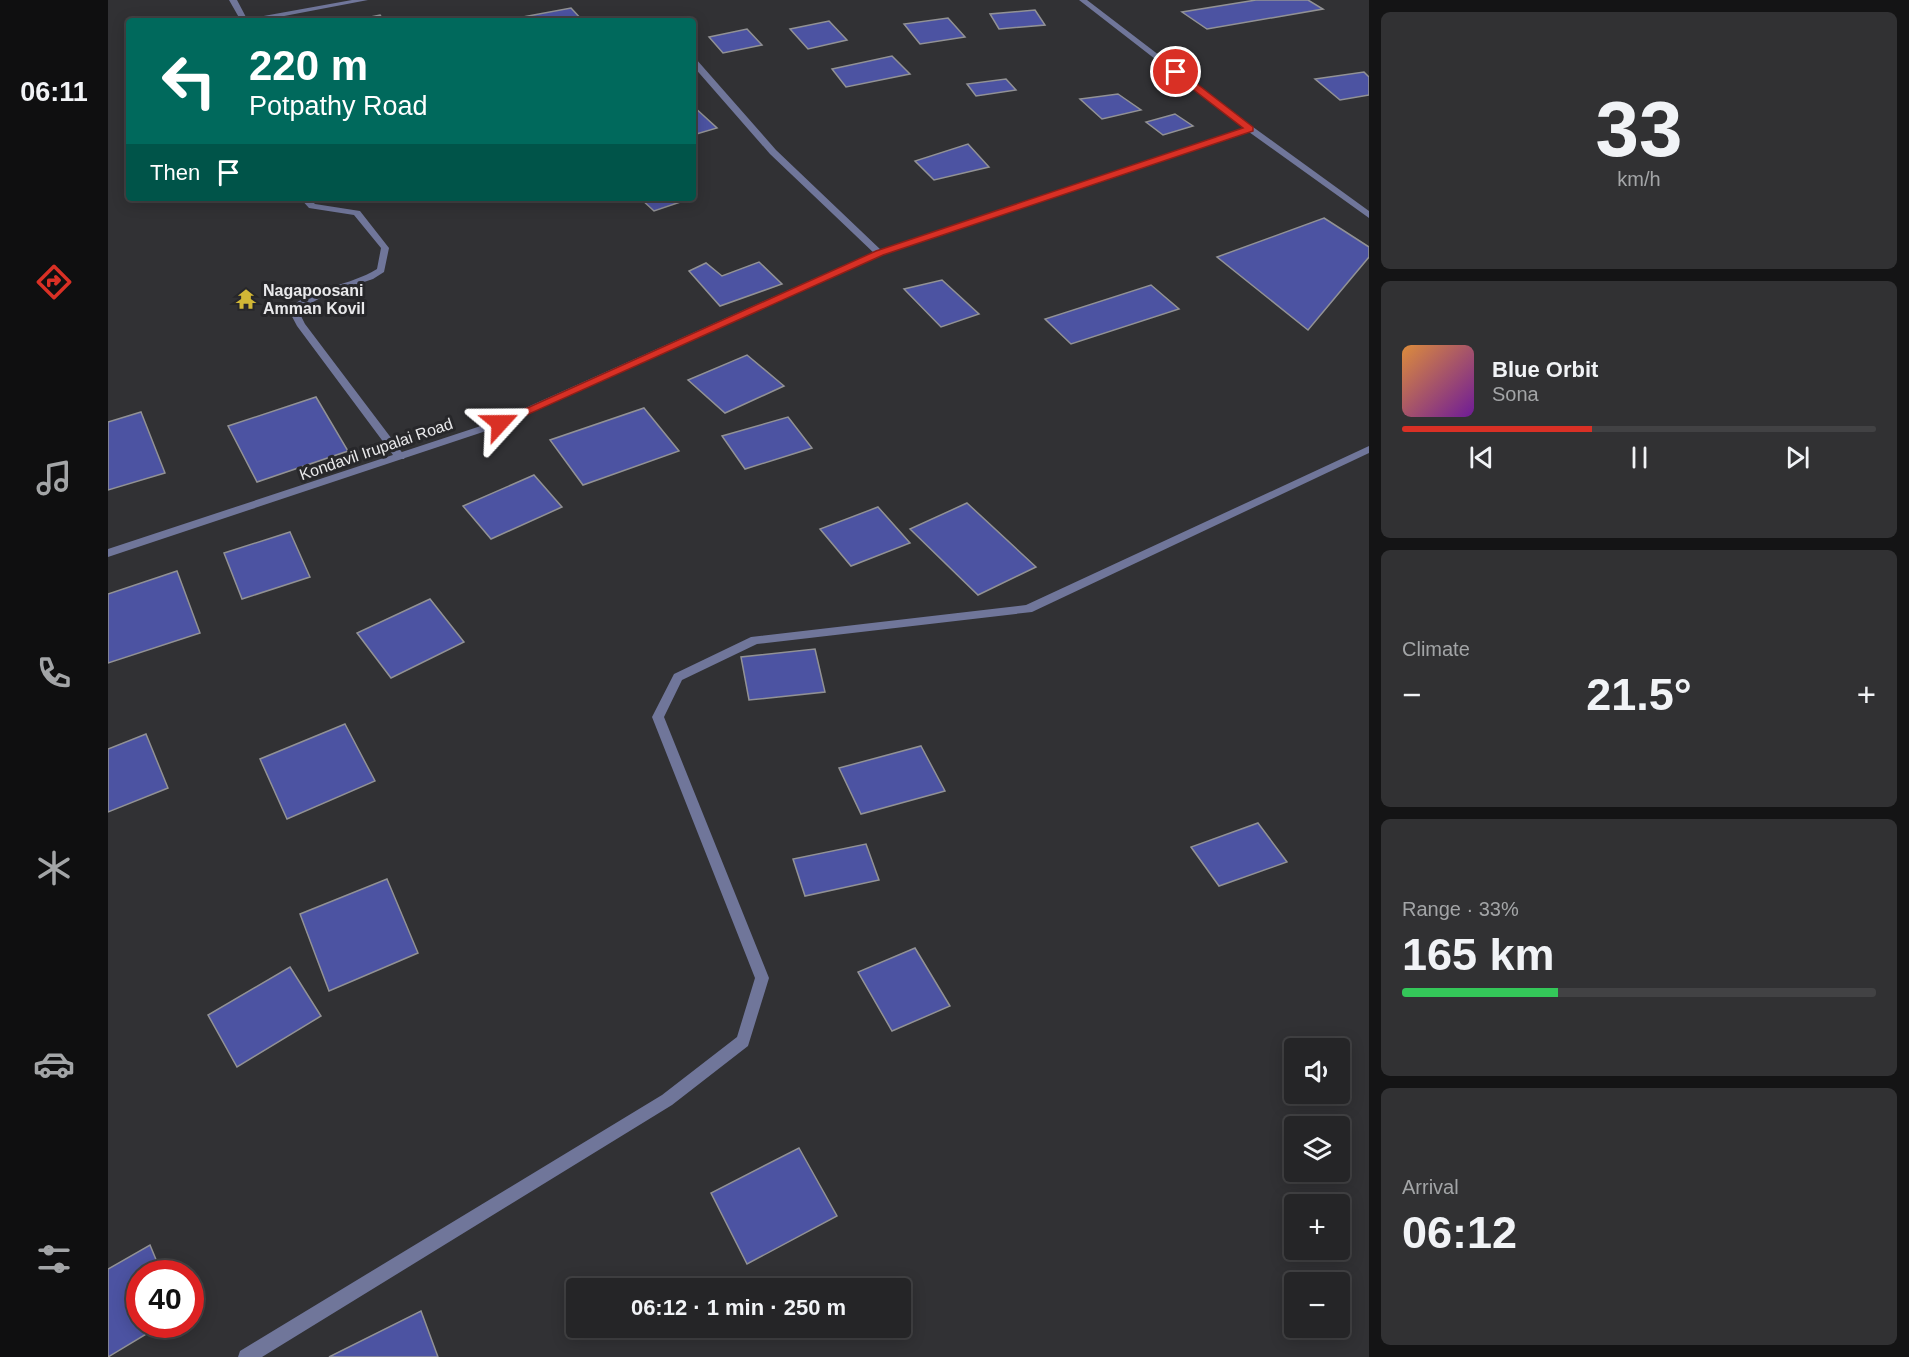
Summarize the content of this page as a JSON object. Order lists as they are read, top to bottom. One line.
{"streets":{"street":["Kondavil Irupalai Road"]},"places":{"temple":["Nagapoosani Amman Kovil"]},"page":{"tabs":"06:11","tile":[["33","km/h"],"Climate",["Range · 33%","165 km"],["Arrival","06:12"]],"turn":["220 m","Potpathy Road"],"then":"Then","song":["Blue Orbit","Sona"],"heat":["−","21.5°","+"],"map_buttons":["+","−"],"limit":"40","trip":"06:12 · 1 min · 250 m"}}
